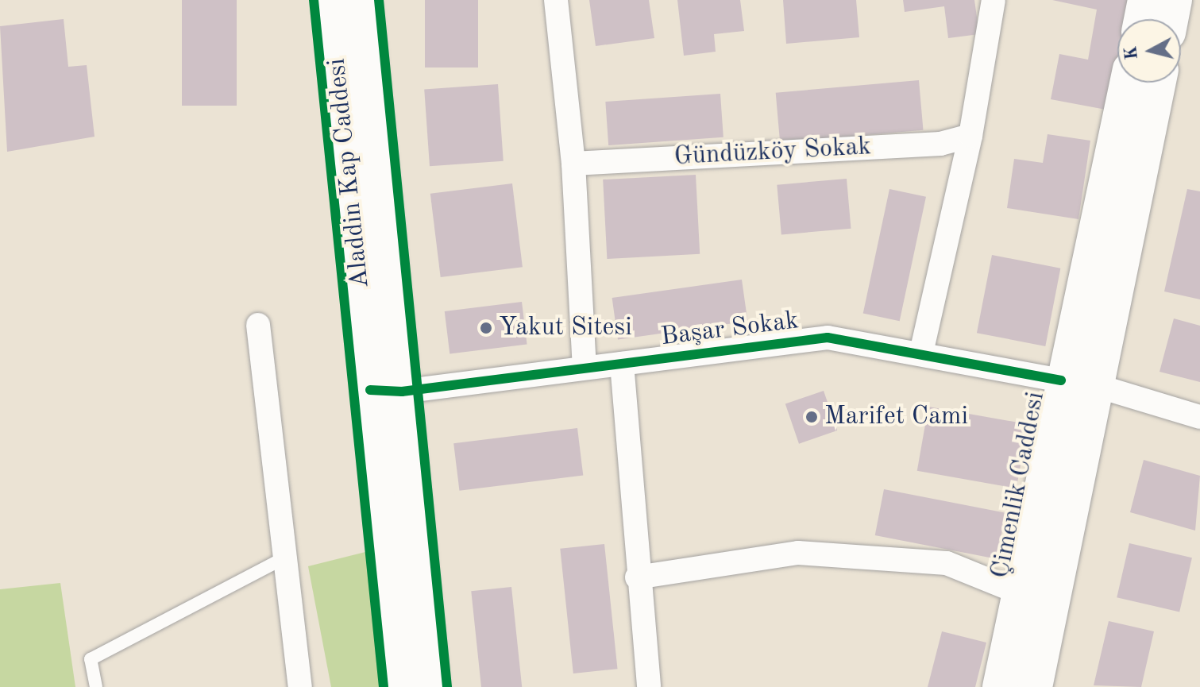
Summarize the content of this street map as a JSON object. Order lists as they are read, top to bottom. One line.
{"streets":{"street":["Gündüzköy Sokak","Aladdin Kap Caddesi","Başar Sokak","Çimenlik Caddesi"]},"crossings":[["Aladdin Kap Caddesi","Başar Sokak"],["Başar Sokak","Çimenlik Caddesi"]],"places":["Yakut Sitesi","Marifet Cami"],"north":"left"}
